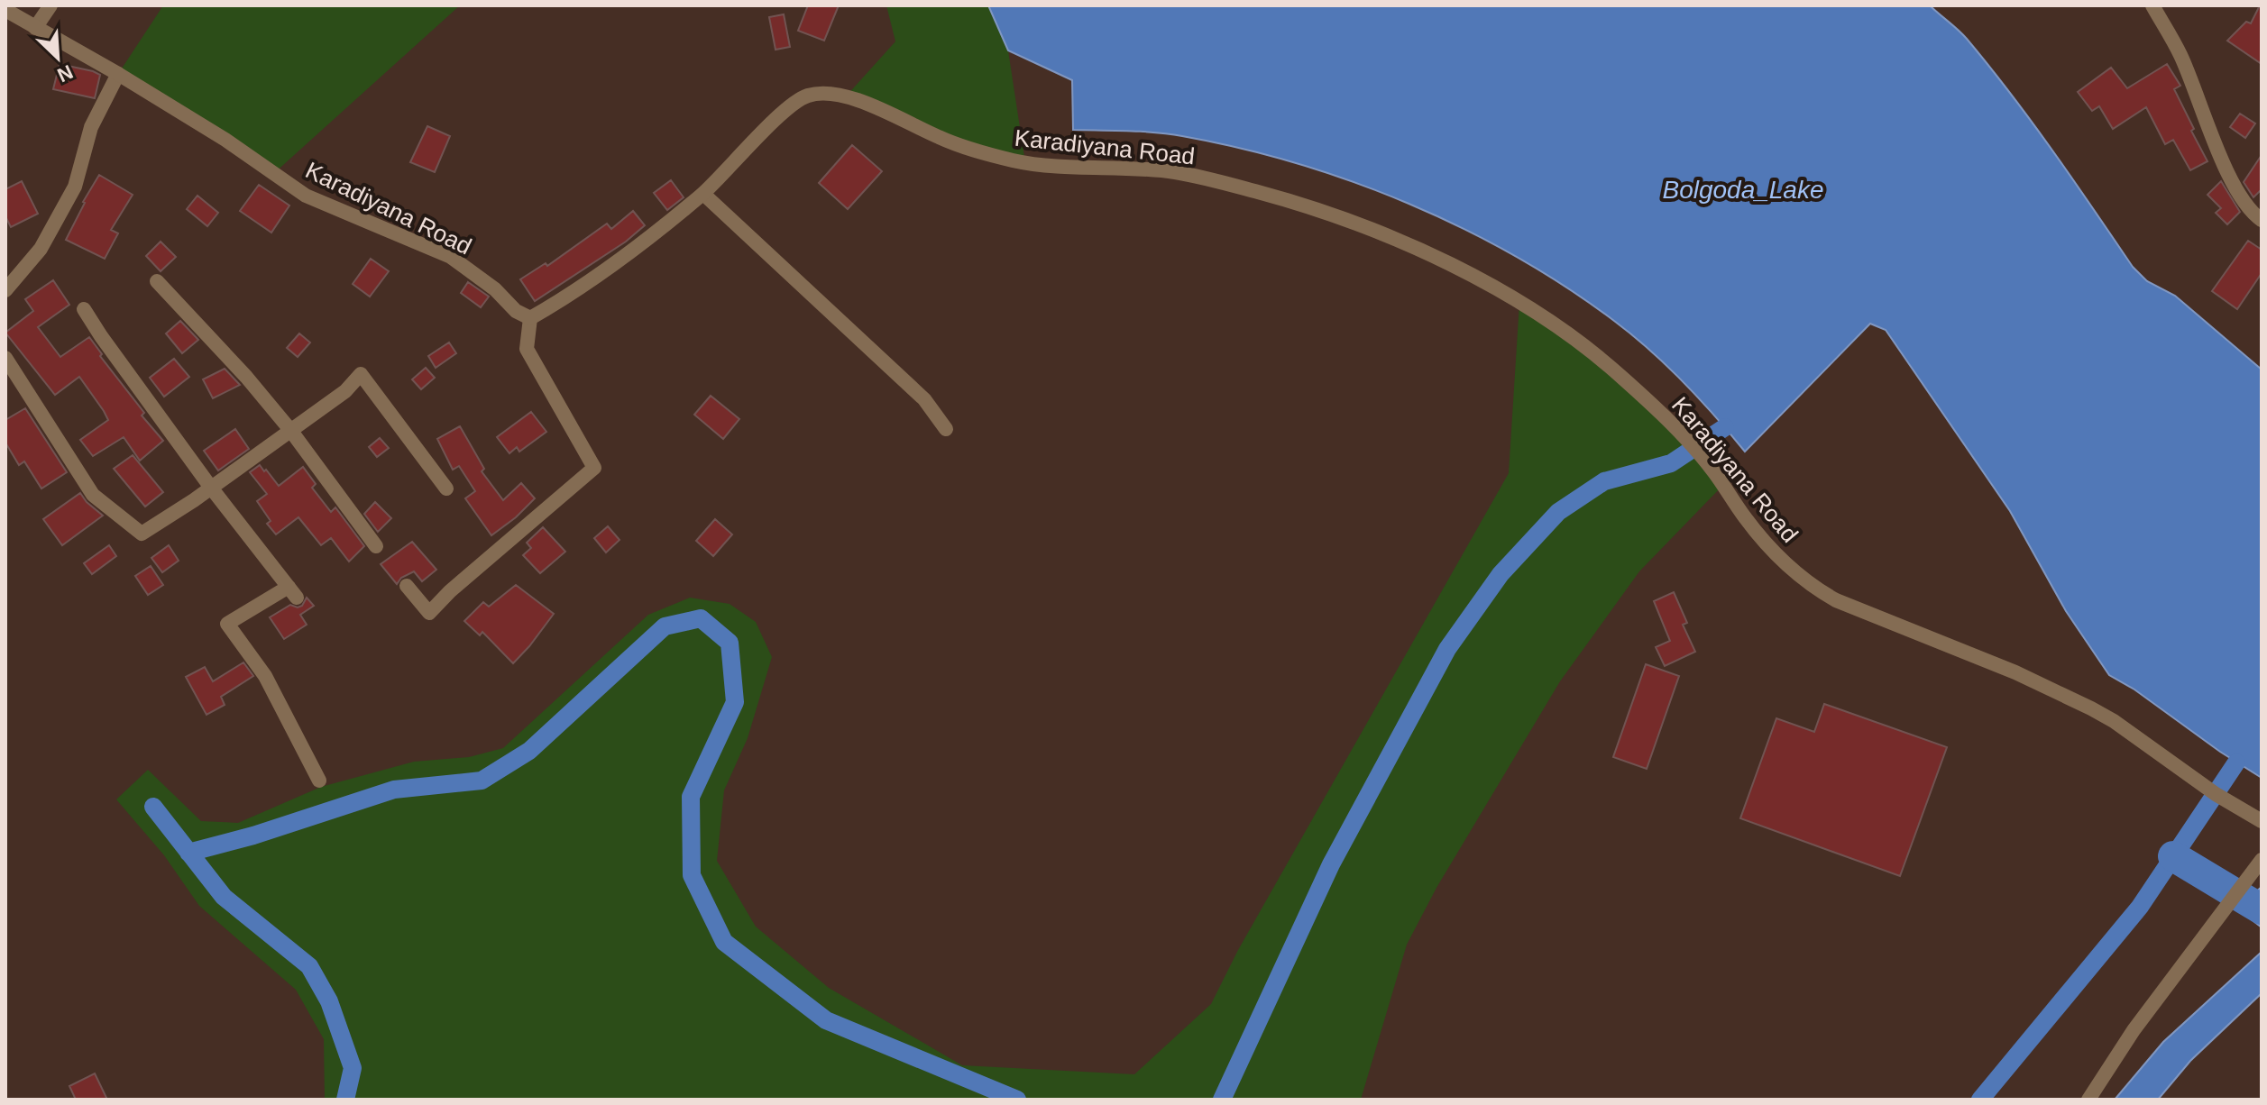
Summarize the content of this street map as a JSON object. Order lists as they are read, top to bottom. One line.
{"streets":{"street":["Karadiyana Road"]},"water":["Bolgoda_Lake"],"north":"bottom right"}
